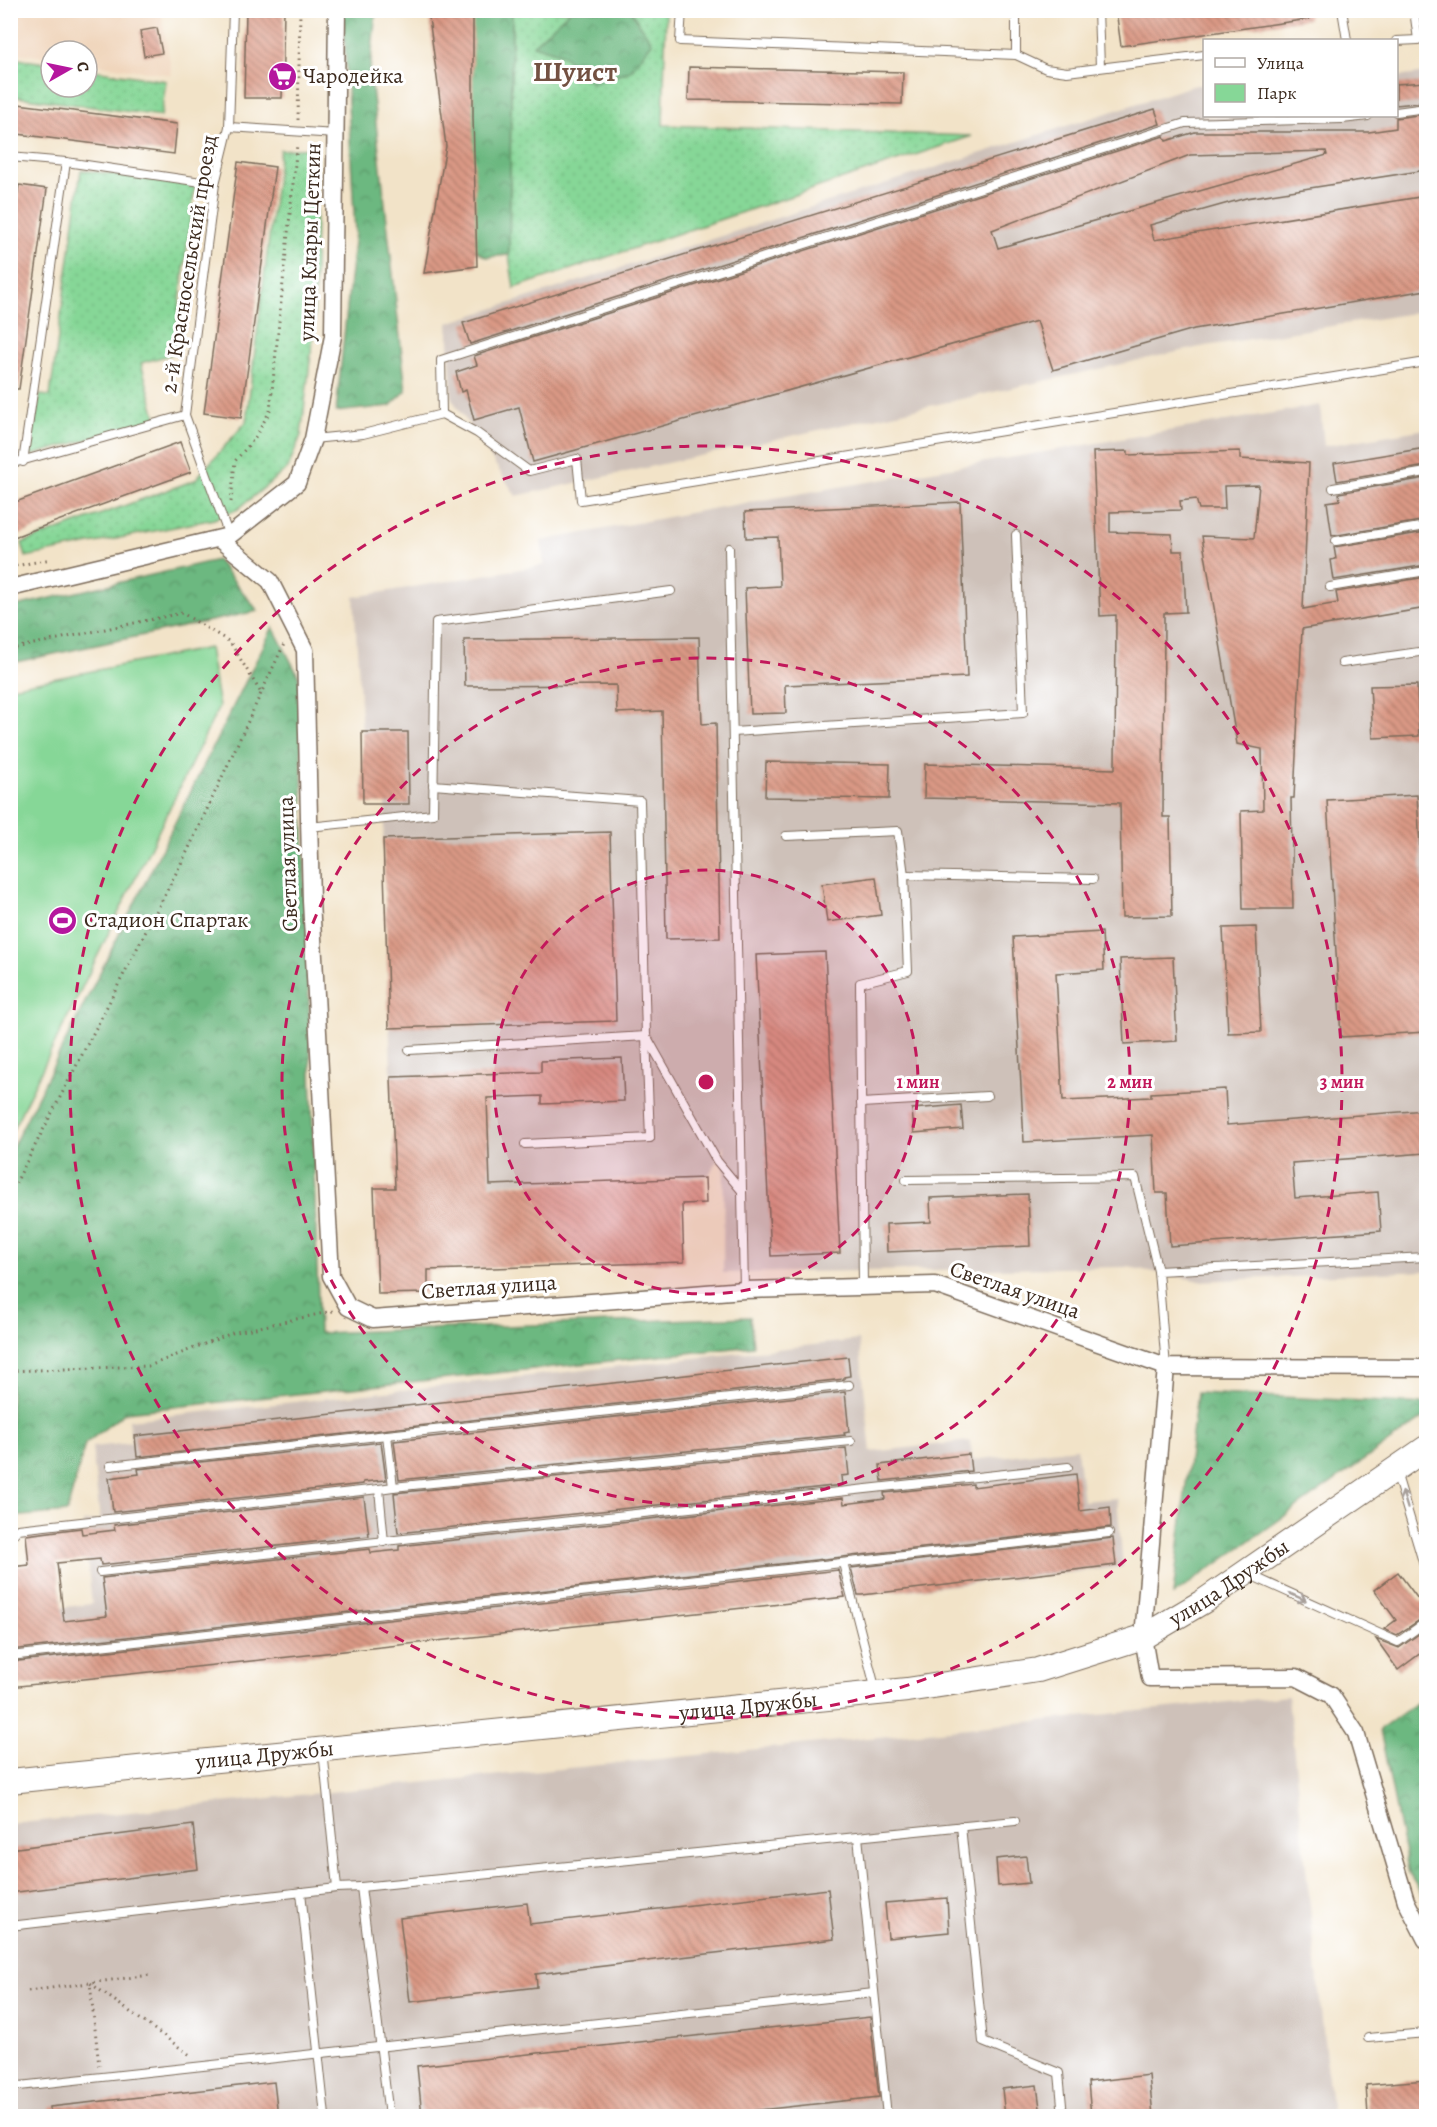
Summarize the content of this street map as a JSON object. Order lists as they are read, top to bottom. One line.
{"streets":{"street":["улица Клары Цеткин","Светлая улица","улица Дружбы"],"lane":["2-й Красносельский проезд"]},"crossings":[["улица Клары Цеткин","Светлая улица"]],"districts":["Шуист"],"places":{"supermarket":["Чародейка"],"sports":["Стадион Спартак"]},"legend":["Улица","Парк"],"north":"right","rings":["1 мин","2 мин","3 мин"]}
